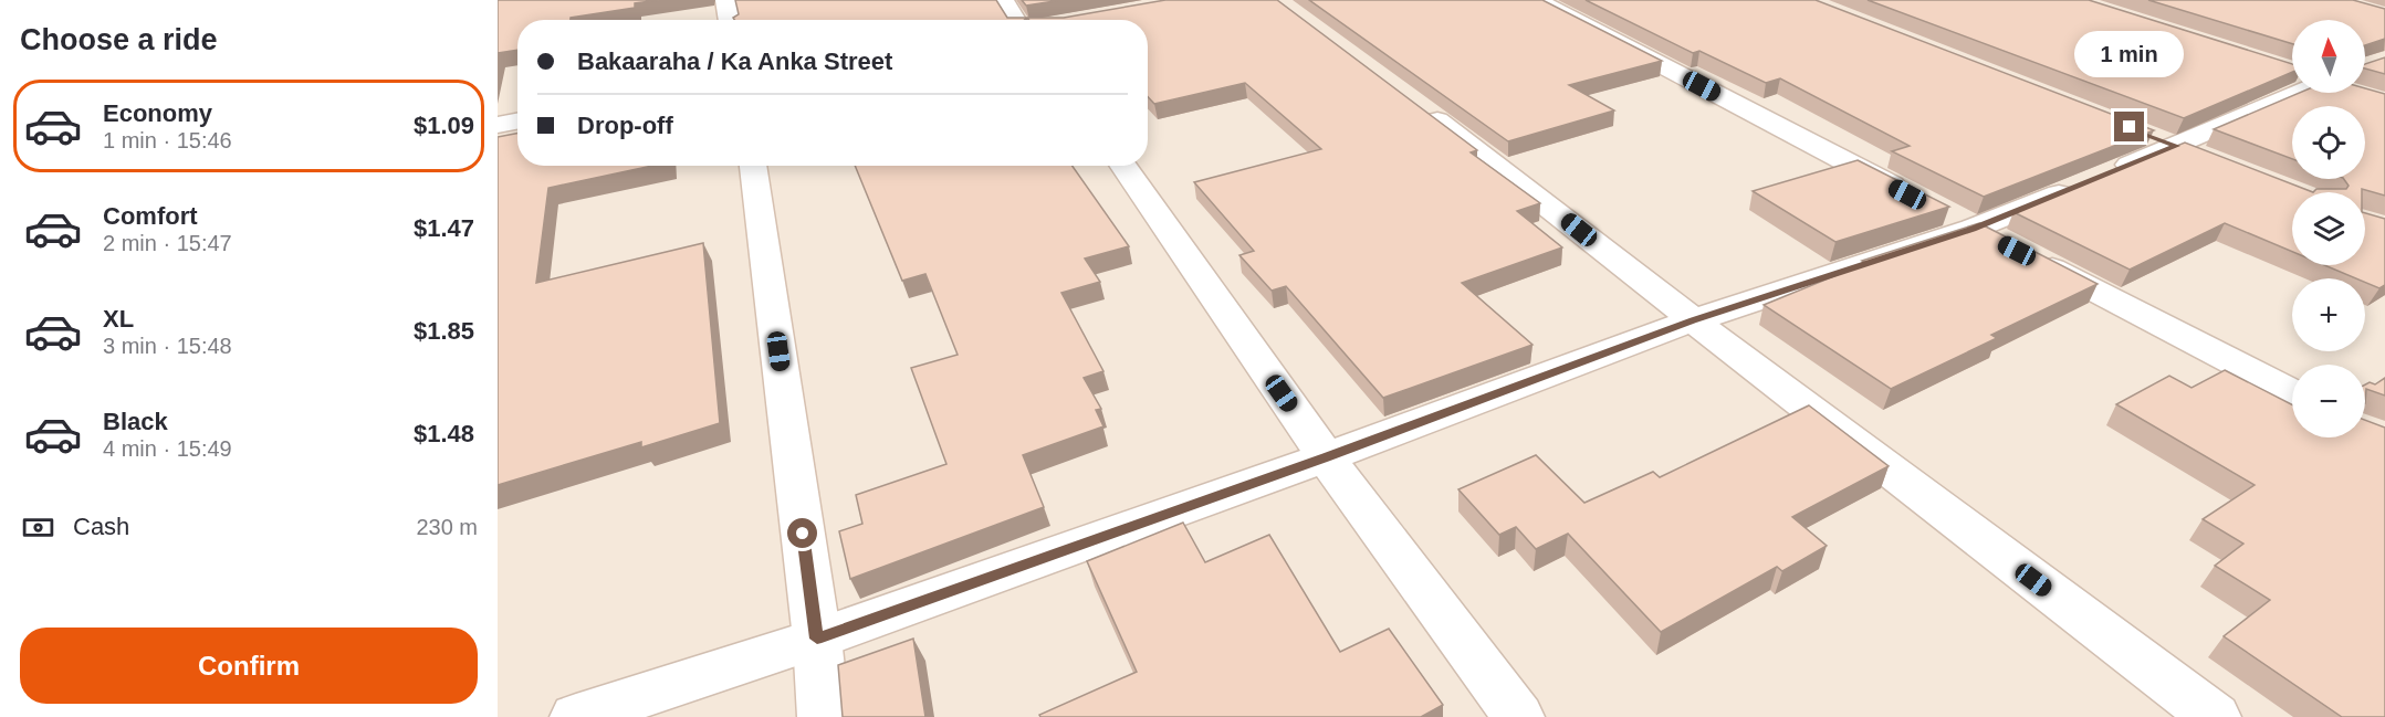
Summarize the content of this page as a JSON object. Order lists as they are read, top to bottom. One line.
{"north":"top","page":{"heading":"Choose a ride","map_buttons":["+","−"],"banner":["Bakaaraha / Ka Anka Street","Drop-off"],"bubble":"1 min","list":[{"name":"Economy","note":"1 min · 15:46","value":"$1.09"},{"name":"Comfort","note":"2 min · 15:47","value":"$1.47"},{"name":"XL","note":"3 min · 15:48","value":"$1.85"},{"name":"Black","note":"4 min · 15:49","value":"$1.48"}],"pay":["Cash","230 m"],"buttons":"Confirm"}}
